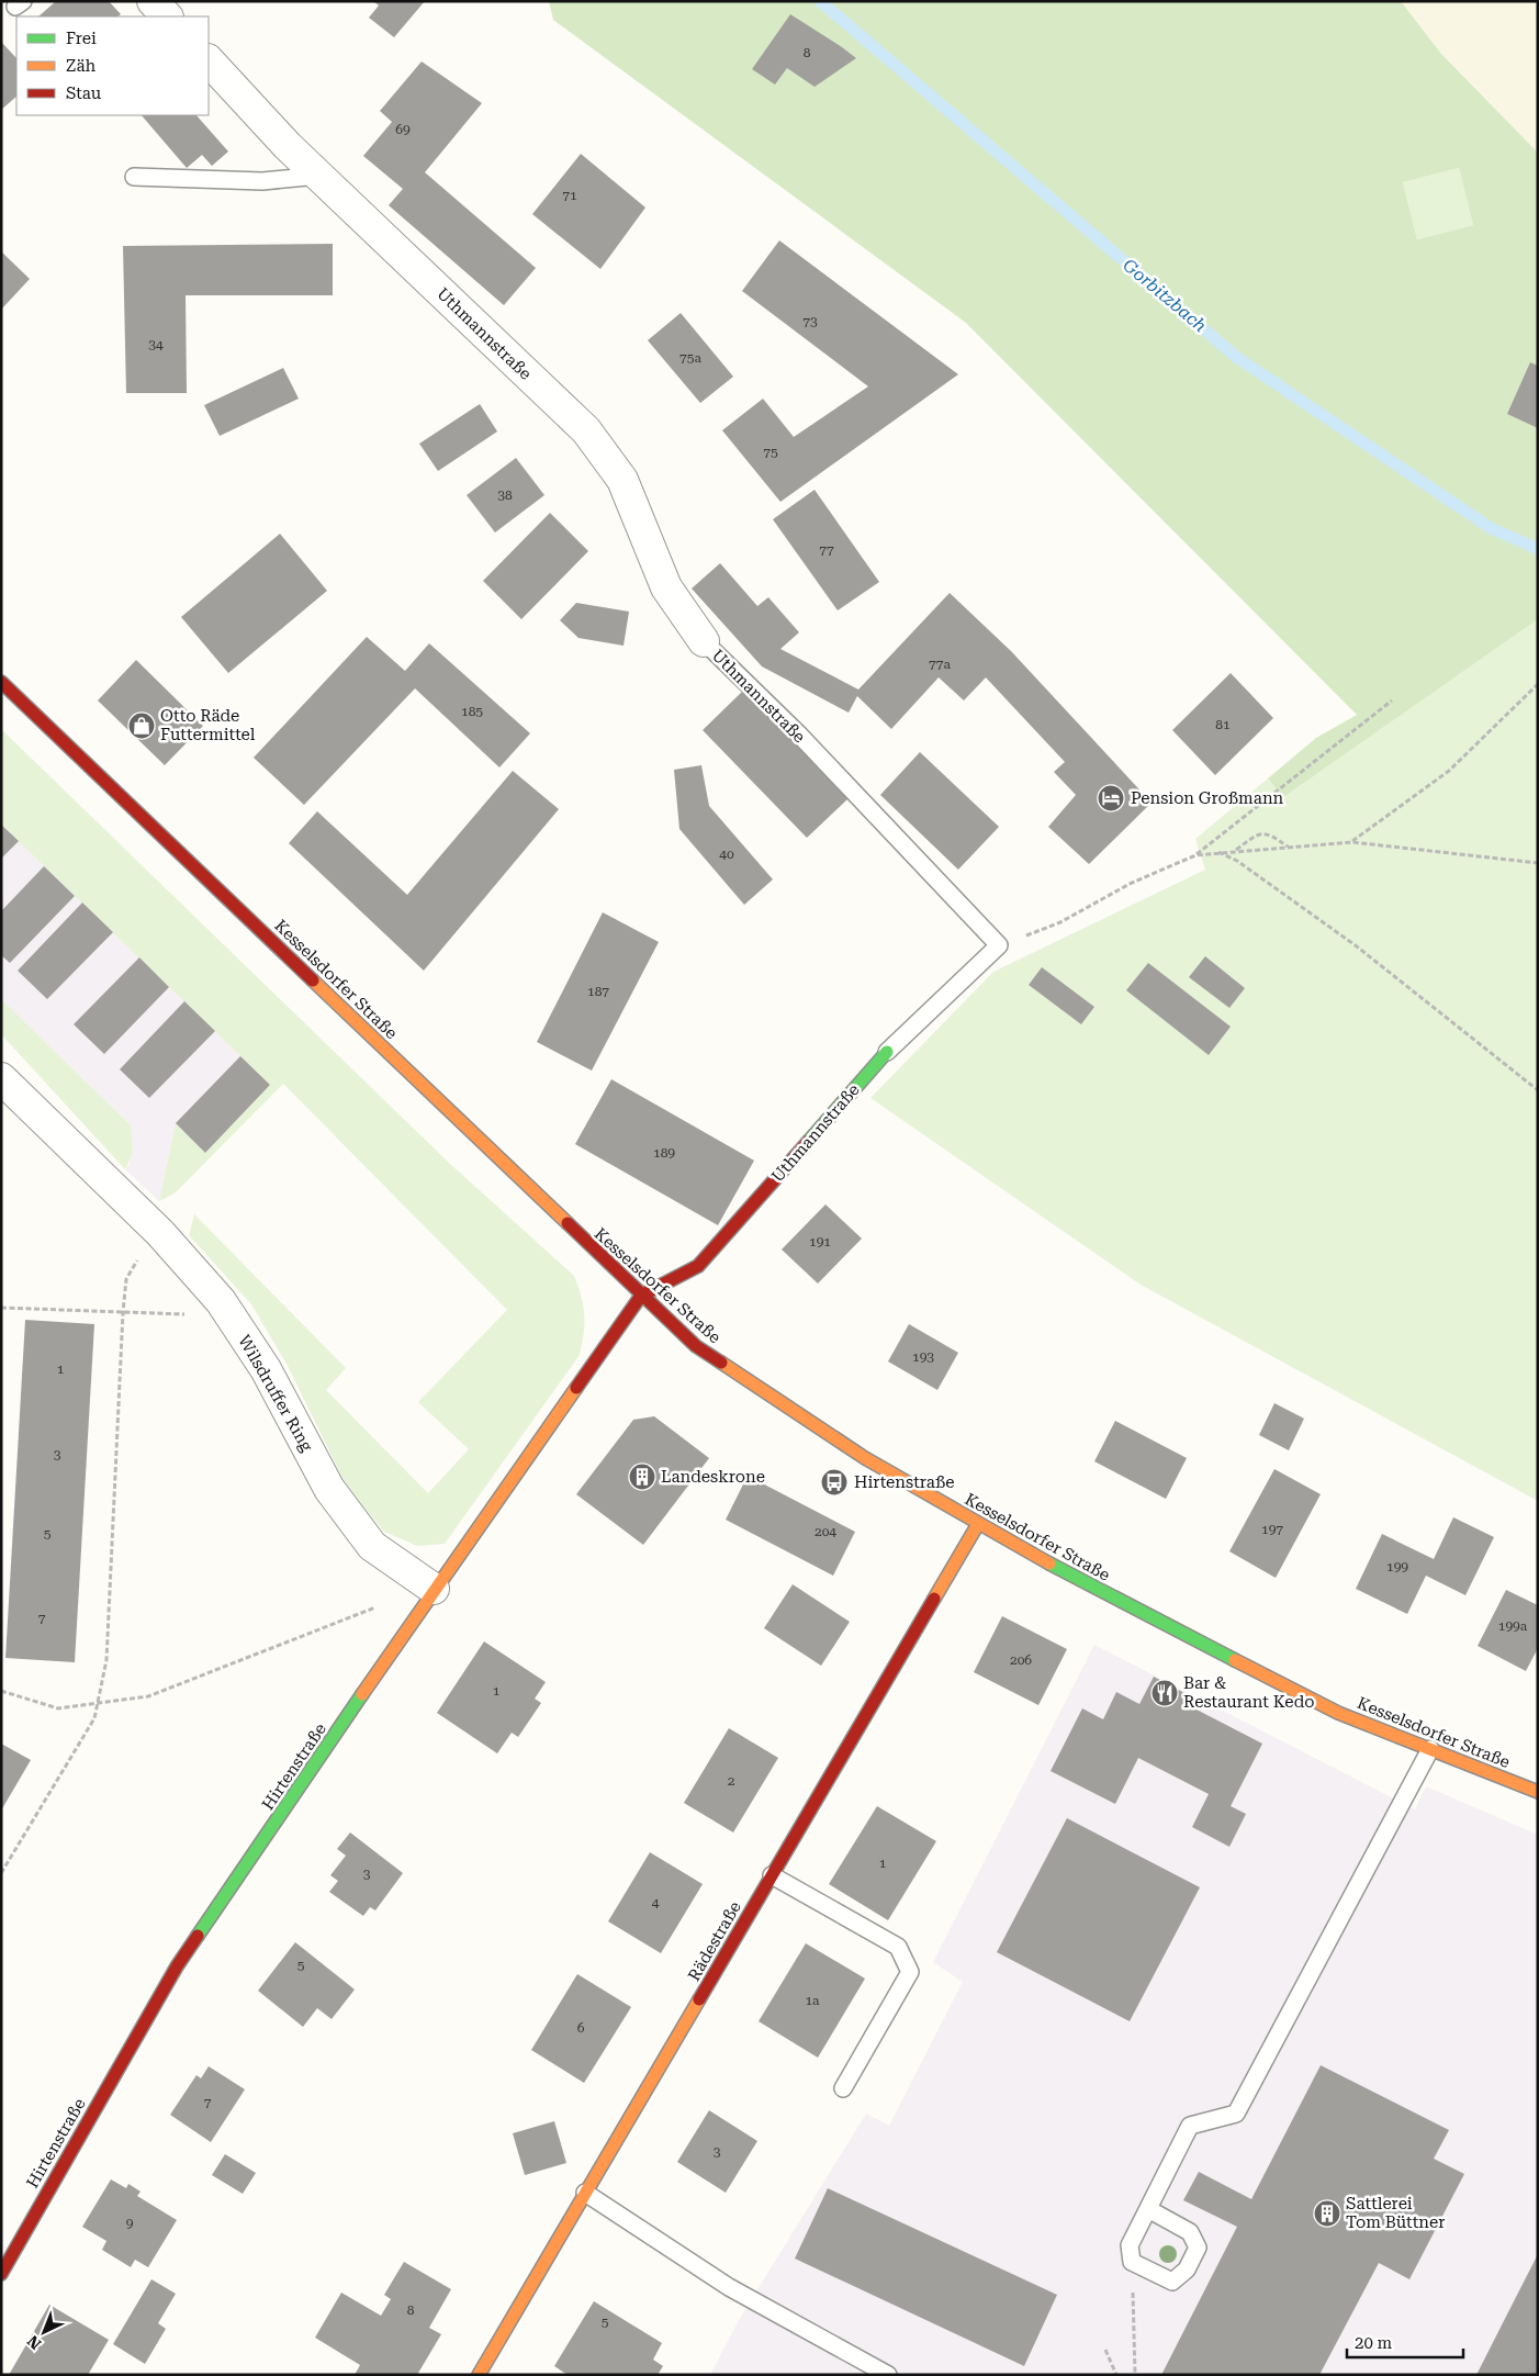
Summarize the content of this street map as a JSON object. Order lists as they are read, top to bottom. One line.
{"streets":{"street":["Uthmannstraße","Kesselsdorfer Straße","Wilsdruffer Ring","Hirtenstraße","Rädestraße"]},"crossings":[["Uthmannstraße","Kesselsdorfer Straße"],["Uthmannstraße","Hirtenstraße"],["Kesselsdorfer Straße","Hirtenstraße"],["Kesselsdorfer Straße","Rädestraße"],["Wilsdruffer Ring","Hirtenstraße"]],"water":["Gorbitzbach"],"places":{"shop":["Otto Räde Futtermittel"],"hotel":["Pension Großmann"],"building":["Landeskrone","Sattlerei Tom Büttner"],"bus stop":["Hirtenstraße"],"restaurant":["Bar & Restaurant Kedo"]},"house_numbers":["8","69","71","73","34","75a","75","38","77","77a","185","81","40","187","189","191","193","1","3","197","204","5","199","7","199a","206","1","2","1","3","4","5","1a","6","7","3","9","8","5"],"legend":["Frei","Zäh","Stau"],"scale_bar":"20 m","north":"bottom left"}
